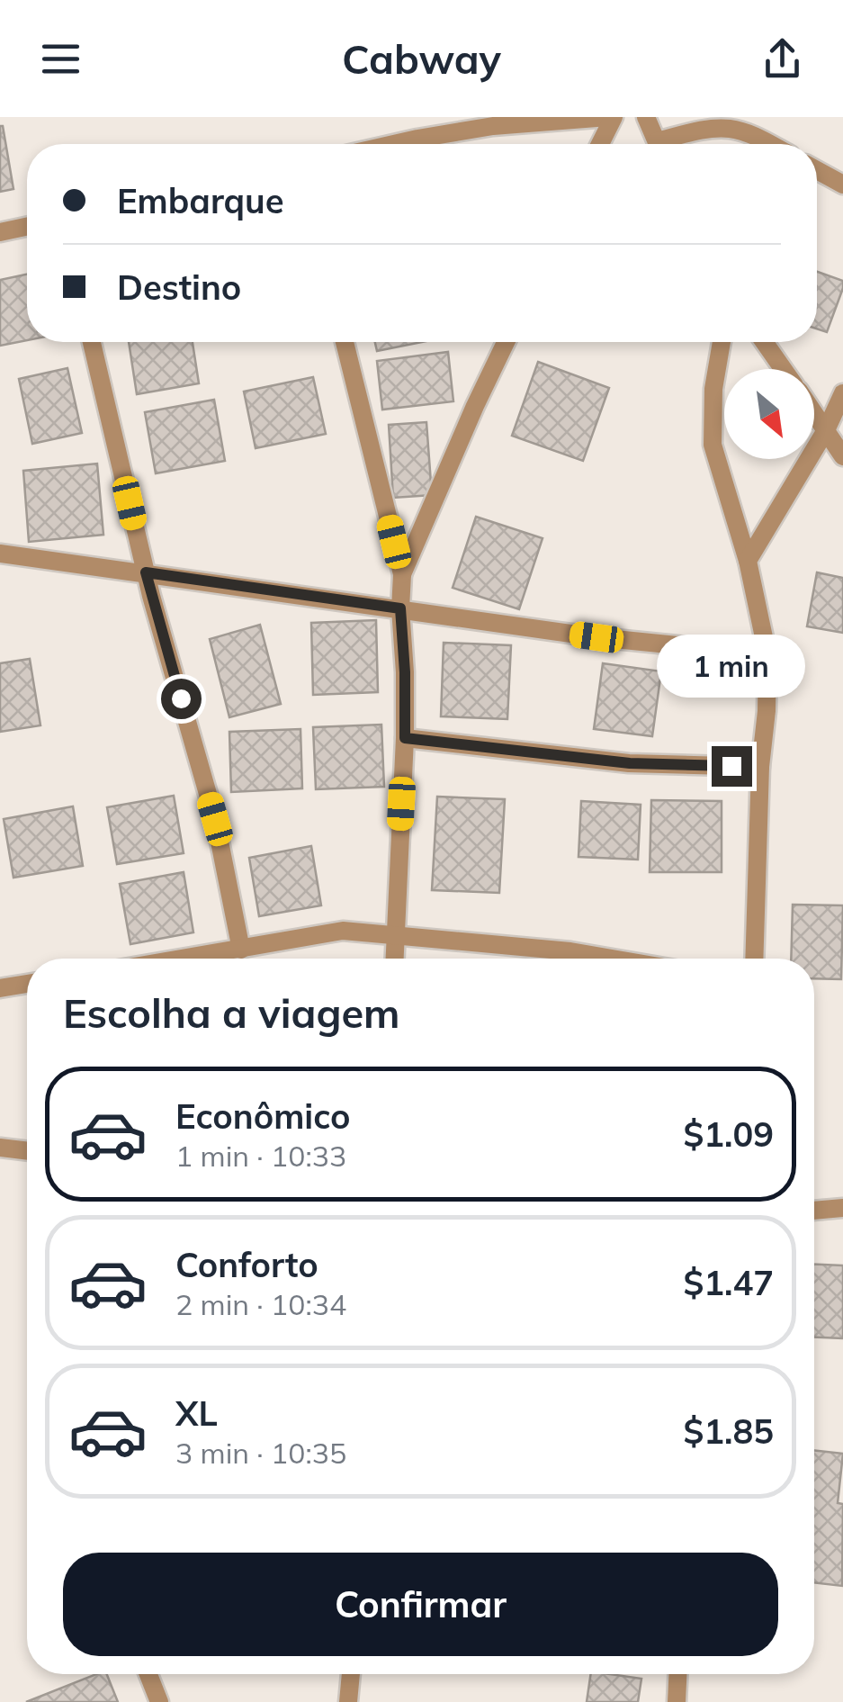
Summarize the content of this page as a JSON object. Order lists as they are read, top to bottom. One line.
{"north":"bottom right","page":{"header":"Cabway","banner":["Embarque","Destino"],"bubble":"1 min","heading":"Escolha a viagem","list":[{"name":"Econômico","note":"1 min · 10:33","value":"$1.09"},{"name":"Conforto","note":"2 min · 10:34","value":"$1.47"},{"name":"XL","note":"3 min · 10:35","value":"$1.85"}],"buttons":"Confirmar"}}
